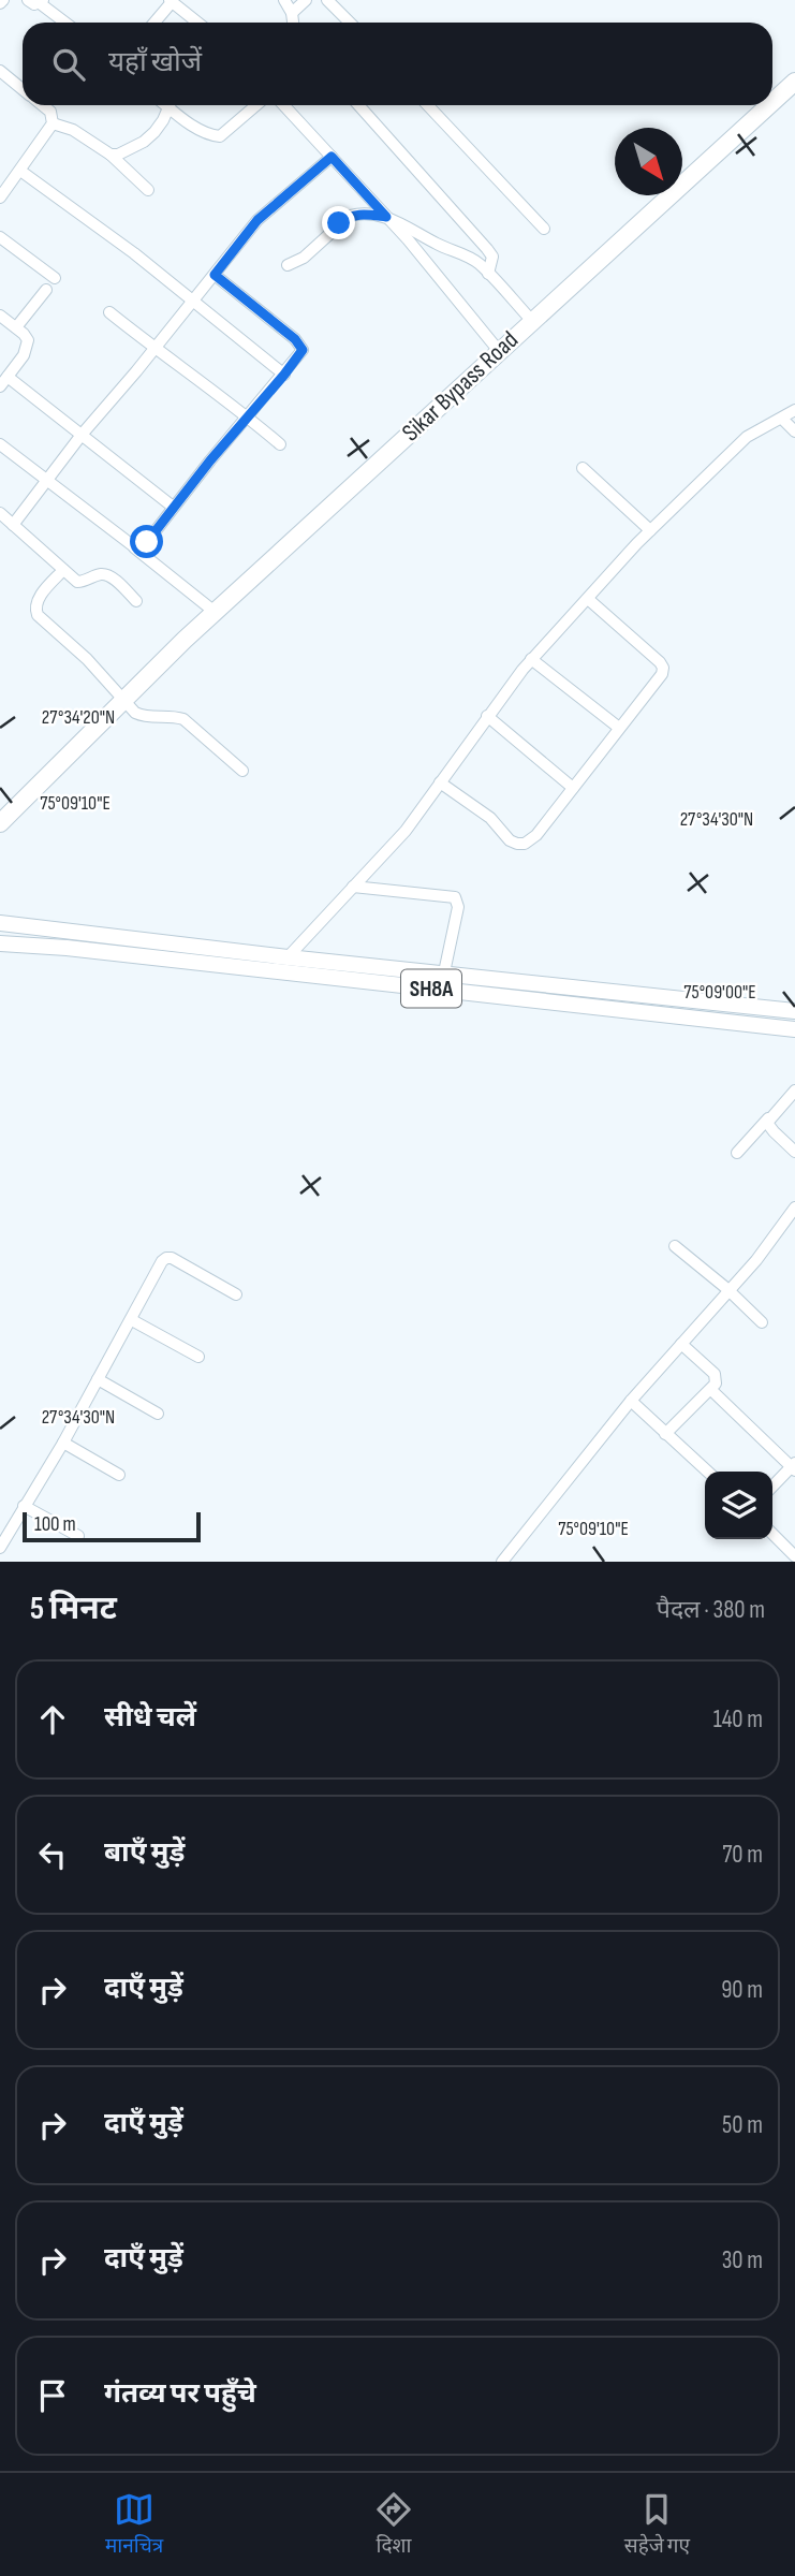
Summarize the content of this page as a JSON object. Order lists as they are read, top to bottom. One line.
{"streets":{"highway":["Sikar Bypass Road"],"main road":["SH8A"]},"scale_bar":"100 m","north":"bottom right","page":{"search":"यहाँ खोजें","scale":"100 m","heading":["5 मिनट","पैदल · 380 m"],"list":[["सीधे चलें","140 m"],["बाएँ मुड़ें","70 m"],["दाएँ मुड़ें","90 m"],["दाएँ मुड़ें","50 m"],["दाएँ मुड़ें","30 m"],"गंतव्य पर पहुँचे"],"nav":["मानचित्र","दिशा","सहेजे गए"]},"coordinates":["27°34'20\"N","75°09'10\"E","27°34'30\"N","75°09'00\"E"]}
